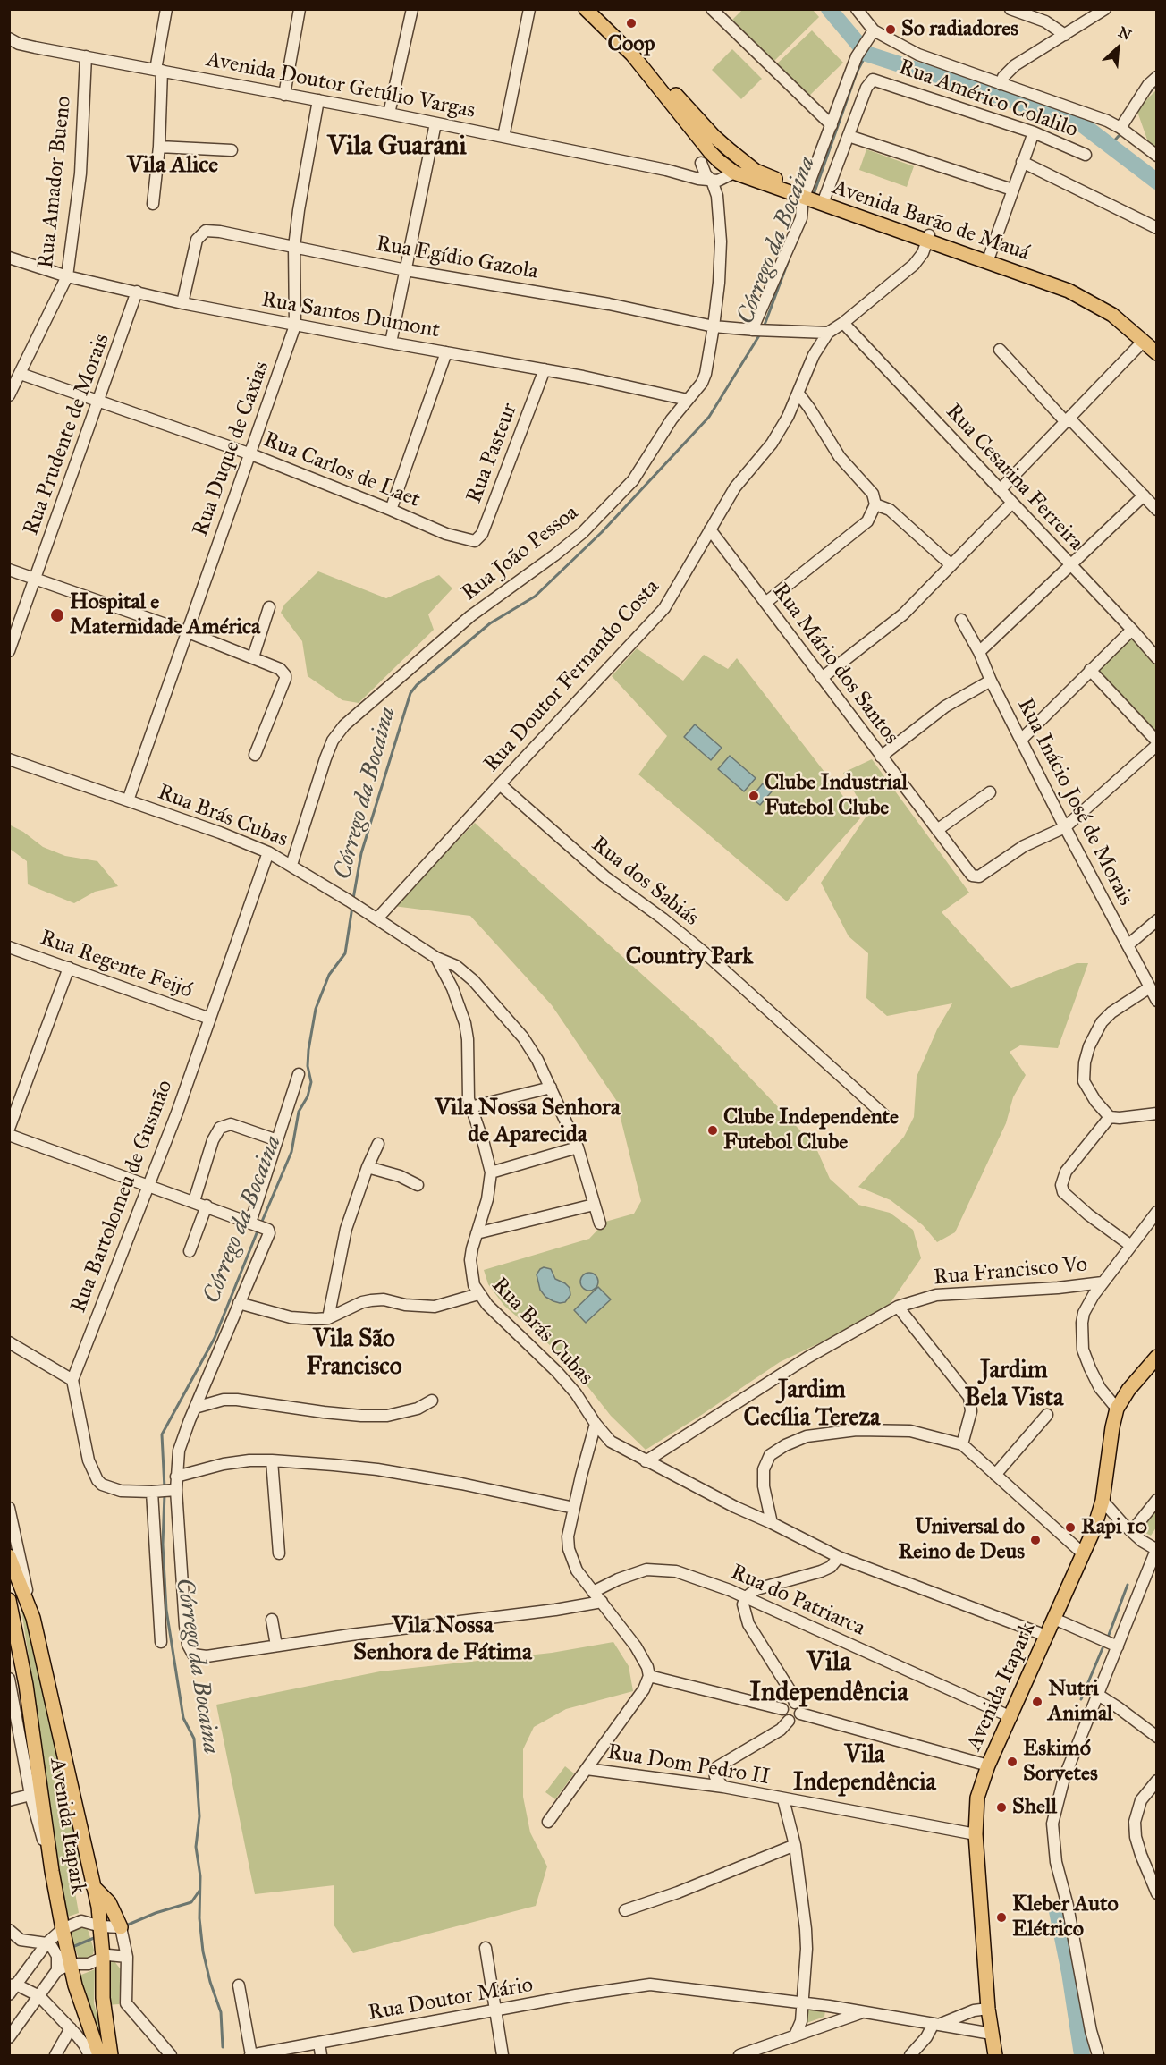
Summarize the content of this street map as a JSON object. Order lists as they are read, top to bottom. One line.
{"streets":{"main road":["Avenida Barão de Mauá","Avenida Itapark"],"street":["Avenida Doutor Getúlio Vargas","Rua Américo Colalilo","Rua Amador Bueno","Rua Egídio Gazola","Rua Santos Dumont","Rua Prudente de Morais","Rua Duque de Caxias","Rua Pasteur","Rua Carlos de Laet","Rua Cesarina Ferreira","Rua João Pessoa","Rua Mário dos Santos","Rua Doutor Fernando Costa","Rua Inácio José de Morais","Rua Brás Cubas","Rua dos Sabiás","Rua Regente Feijó","Rua Bartolomeu de Gusmão","Rua Francisco Vo","Rua do Patriarca","Rua Dom Pedro II","Rua Doutor Mário"]},"crossings":[["Avenida Doutor Getúlio Vargas","Rua Amador Bueno"],["Avenida Doutor Getúlio Vargas","Avenida Barão de Mauá"],["Avenida Doutor Getúlio Vargas","Rua Duque de Caxias"],["Avenida Doutor Getúlio Vargas","Rua João Pessoa"],["Rua Amador Bueno","Rua Santos Dumont"],["Rua Amador Bueno","Rua Carlos de Laet"],["Avenida Barão de Mauá","Rua Doutor Fernando Costa"],["Rua Egídio Gazola","Rua Santos Dumont"],["Rua Egídio Gazola","Rua Duque de Caxias"],["Rua Egídio Gazola","Rua João Pessoa"],["Rua Santos Dumont","Rua Prudente de Morais"],["Rua Santos Dumont","Rua Duque de Caxias"],["Rua Santos Dumont","Rua Pasteur"],["Rua Santos Dumont","Rua João Pessoa"],["Rua Prudente de Morais","Rua Carlos de Laet"],["Rua Duque de Caxias","Rua Carlos de Laet"],["Rua Duque de Caxias","Rua Brás Cubas"],["Rua Pasteur","Rua Carlos de Laet"],["Rua Cesarina Ferreira","Rua Doutor Fernando Costa"],["Rua João Pessoa","Rua Brás Cubas"],["Rua Mário dos Santos","Rua Doutor Fernando Costa"],["Rua Mário dos Santos","Rua Inácio José de Morais"],["Rua Doutor Fernando Costa","Rua Brás Cubas"],["Rua Doutor Fernando Costa","Rua dos Sabiás"],["Rua Brás Cubas","Rua Bartolomeu de Gusmão"],["Rua Brás Cubas","Rua Francisco Vo"],["Rua Brás Cubas","Avenida Itapark"],["Rua Regente Feijó","Rua Bartolomeu de Gusmão"],["Rua do Patriarca","Avenida Itapark"],["Avenida Itapark","Rua Dom Pedro II"],["Avenida Itapark","Rua Doutor Mário"]],"districts":["Vila Guarani","Vila Alice","Country Park","Vila Nossa Senhora de Aparecida","Vila São Francisco","Jardim Bela Vista","Jardim Cecília Tereza","Vila Nossa Senhora de Fátima","Vila Independência","Vila Independência"],"water":["Córrego da Bocaina"],"places":["Coop","So radiadores","Hospital e Maternidade América","Clube Industrial Futebol Clube","Clube Independente Futebol Clube","Rapi 10","Universal do Reino de Deus","Nutri Animal","Eskimó Sorvetes","Shell","Kleber Auto Elétrico"],"north":"top right"}
